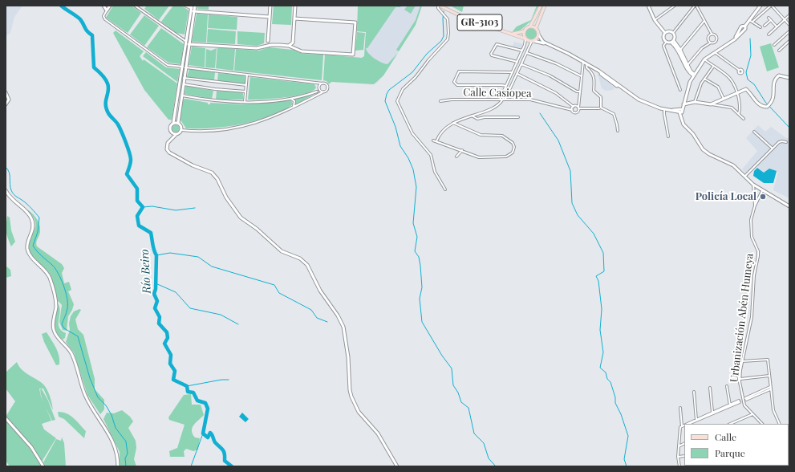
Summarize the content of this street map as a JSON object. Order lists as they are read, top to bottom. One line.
{"streets":{"main road":["GR-3103"],"street":["Calle Casiopea","Urbanización Abén Humeya"]},"water":["Río Beiro"],"places":["Policía Local"],"legend":["Calle","Parque"]}
